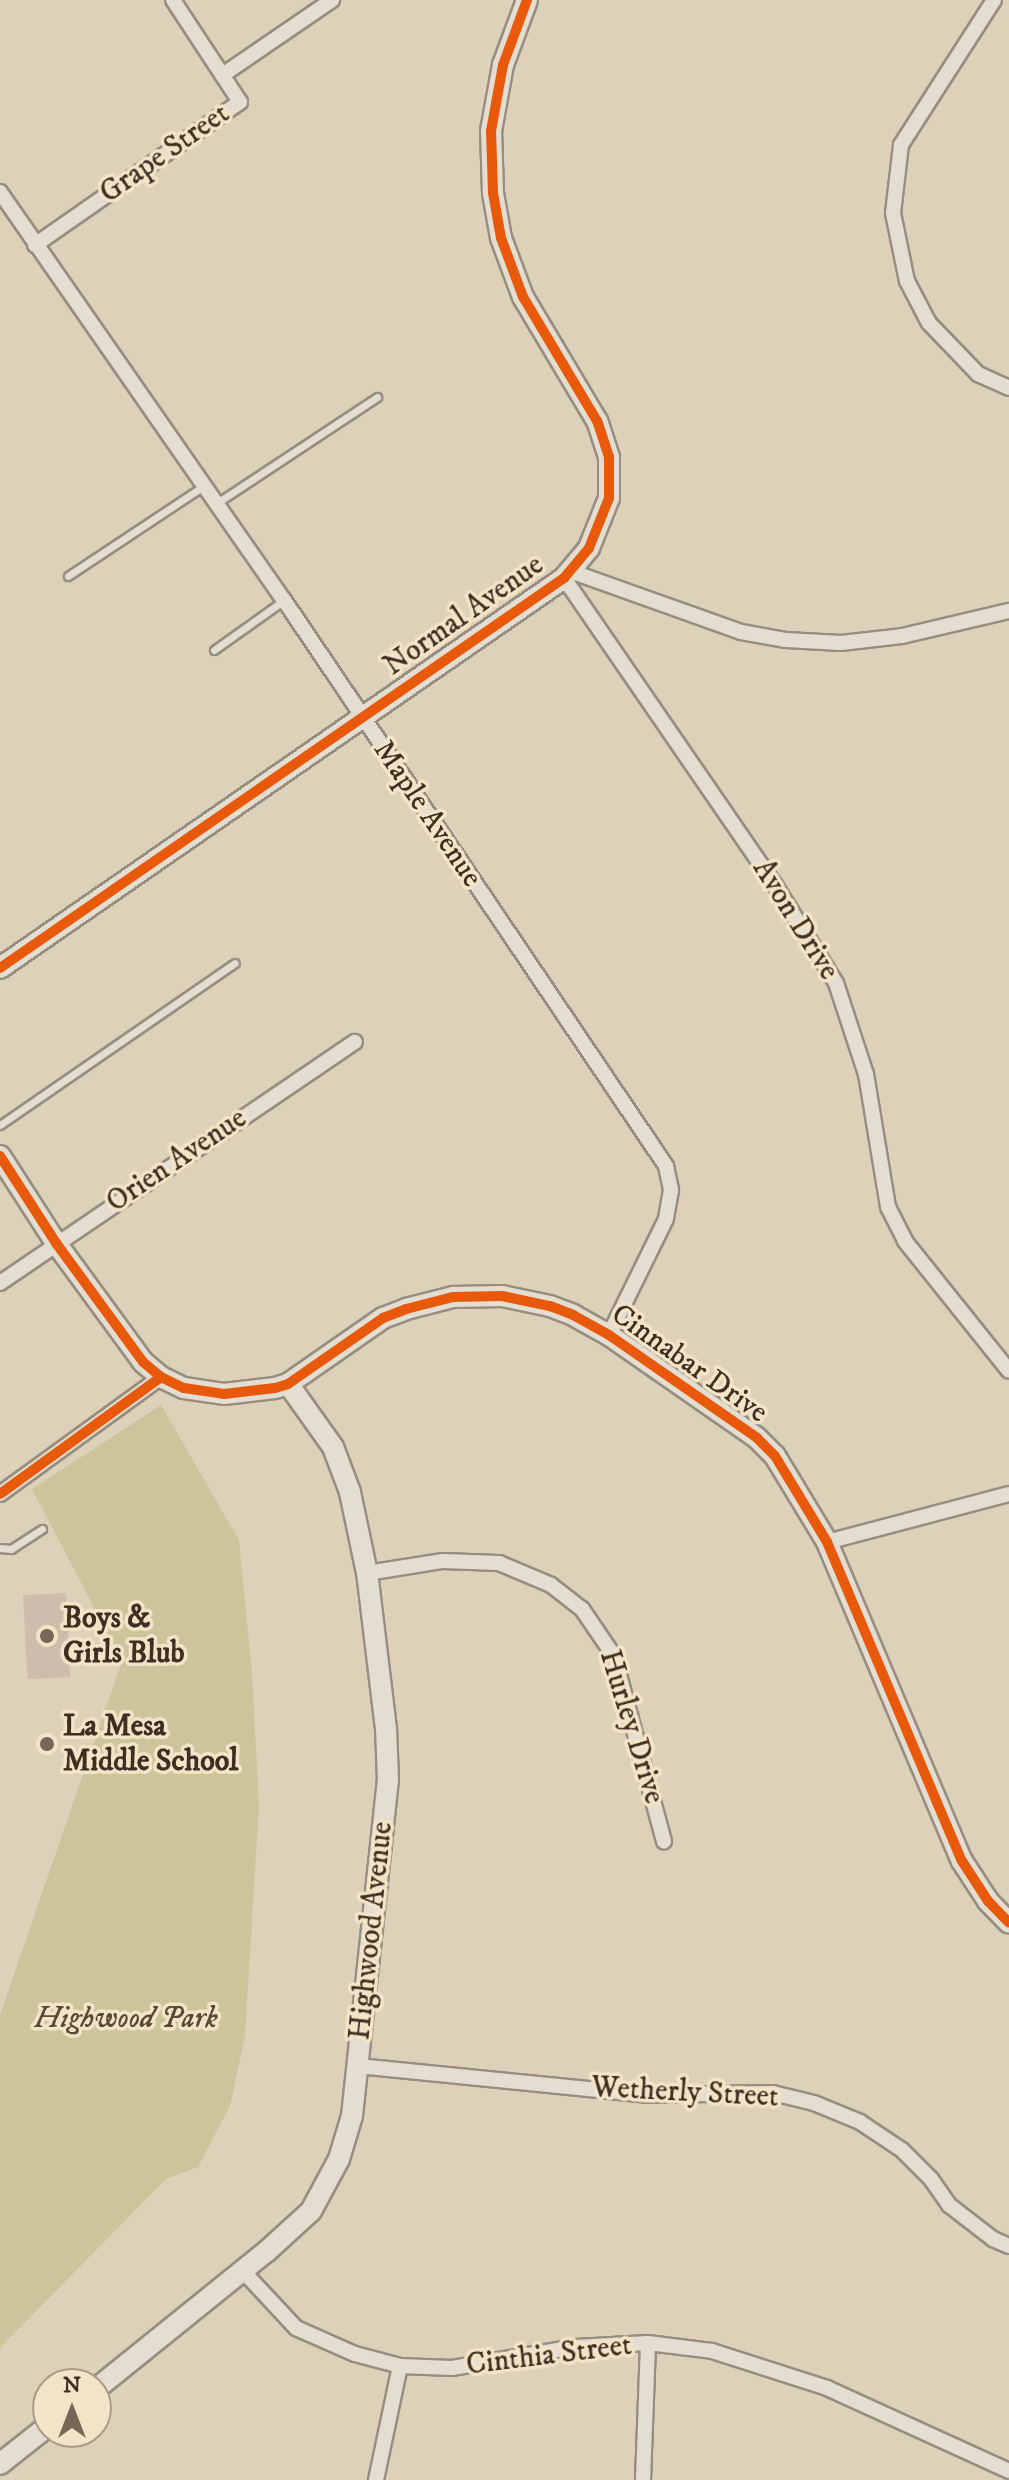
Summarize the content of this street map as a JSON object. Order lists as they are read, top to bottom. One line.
{"streets":{"street":["Grape Street","Normal Avenue","Maple Avenue","Avon Drive","Orien Avenue","Cinnabar Drive","Hurley Drive","Highwood Avenue","Wetherly Street","Cinthia Street"]},"crossings":[["Grape Street","Maple Avenue"],["Normal Avenue","Maple Avenue"],["Normal Avenue","Avon Drive"],["Maple Avenue","Cinnabar Drive"],["Orien Avenue","Cinnabar Drive"],["Cinnabar Drive","Highwood Avenue"],["Hurley Drive","Highwood Avenue"],["Highwood Avenue","Wetherly Street"],["Highwood Avenue","Cinthia Street"]],"parks":["Highwood Park"],"places":["Boys & Girls Blub","La Mesa Middle School"],"north":"top"}
